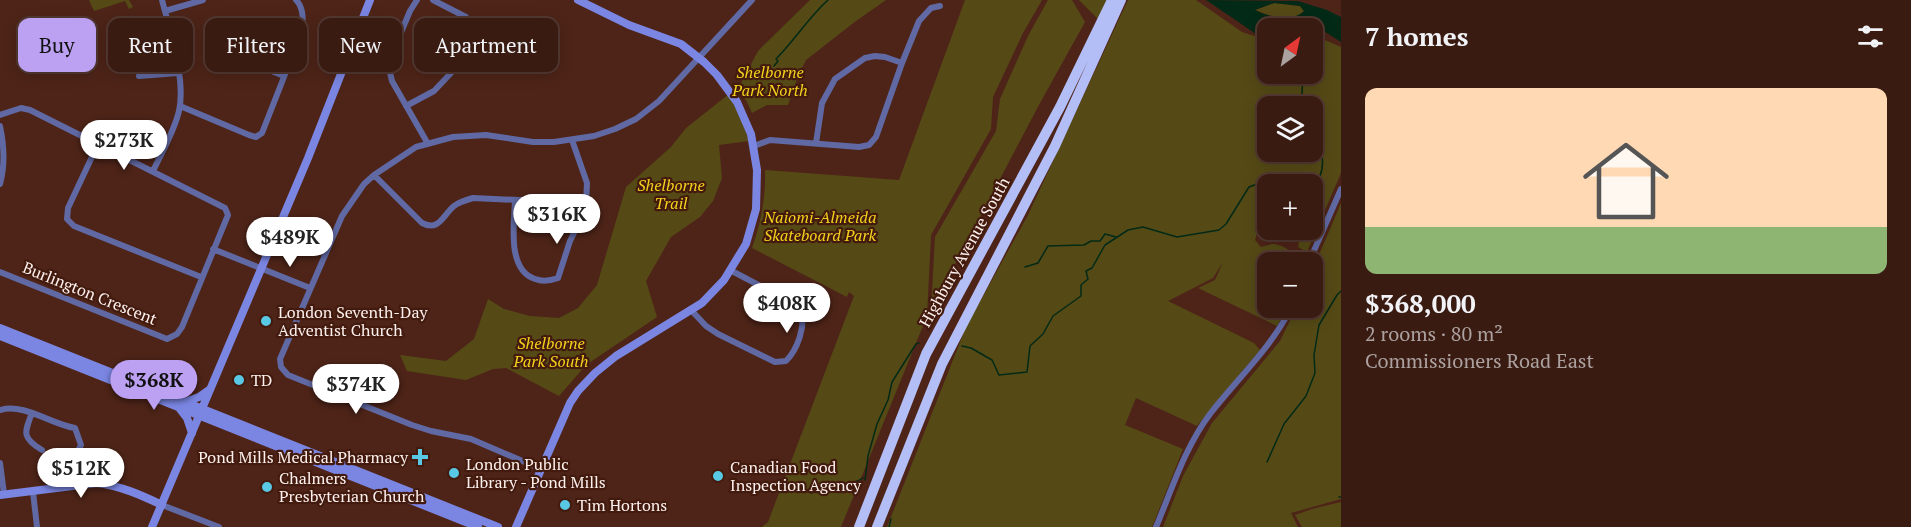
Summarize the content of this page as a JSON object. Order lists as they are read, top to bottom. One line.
{"streets":{"highway":["Highbury Avenue South"],"street":["Burlington Crescent"]},"parks":["Shelborne Park North","Shelborne Trail","Naiomi-Almeida Skateboard Park","Shelborne Park South"],"places":{"other":["London Seventh-Day Adventist Church","TD","London Public Library - Pond Mills","Canadian Food Inspection Agency","Chalmers Presbyterian Church","Tim Hortons"],"health":["Pond Mills Medical Pharmacy"]},"north":"top right","page":{"heading":"7 homes","map_buttons":["+","−"],"chip":["Buy","Rent","Filters","New","Apartment"],"list":[{"name":"$368,000","note":"2 rooms · 80 m² · Commissioners Road East"}],"price":["$273K","$316K","$489K","$408K","$368K","$374K","$512K"]}}
